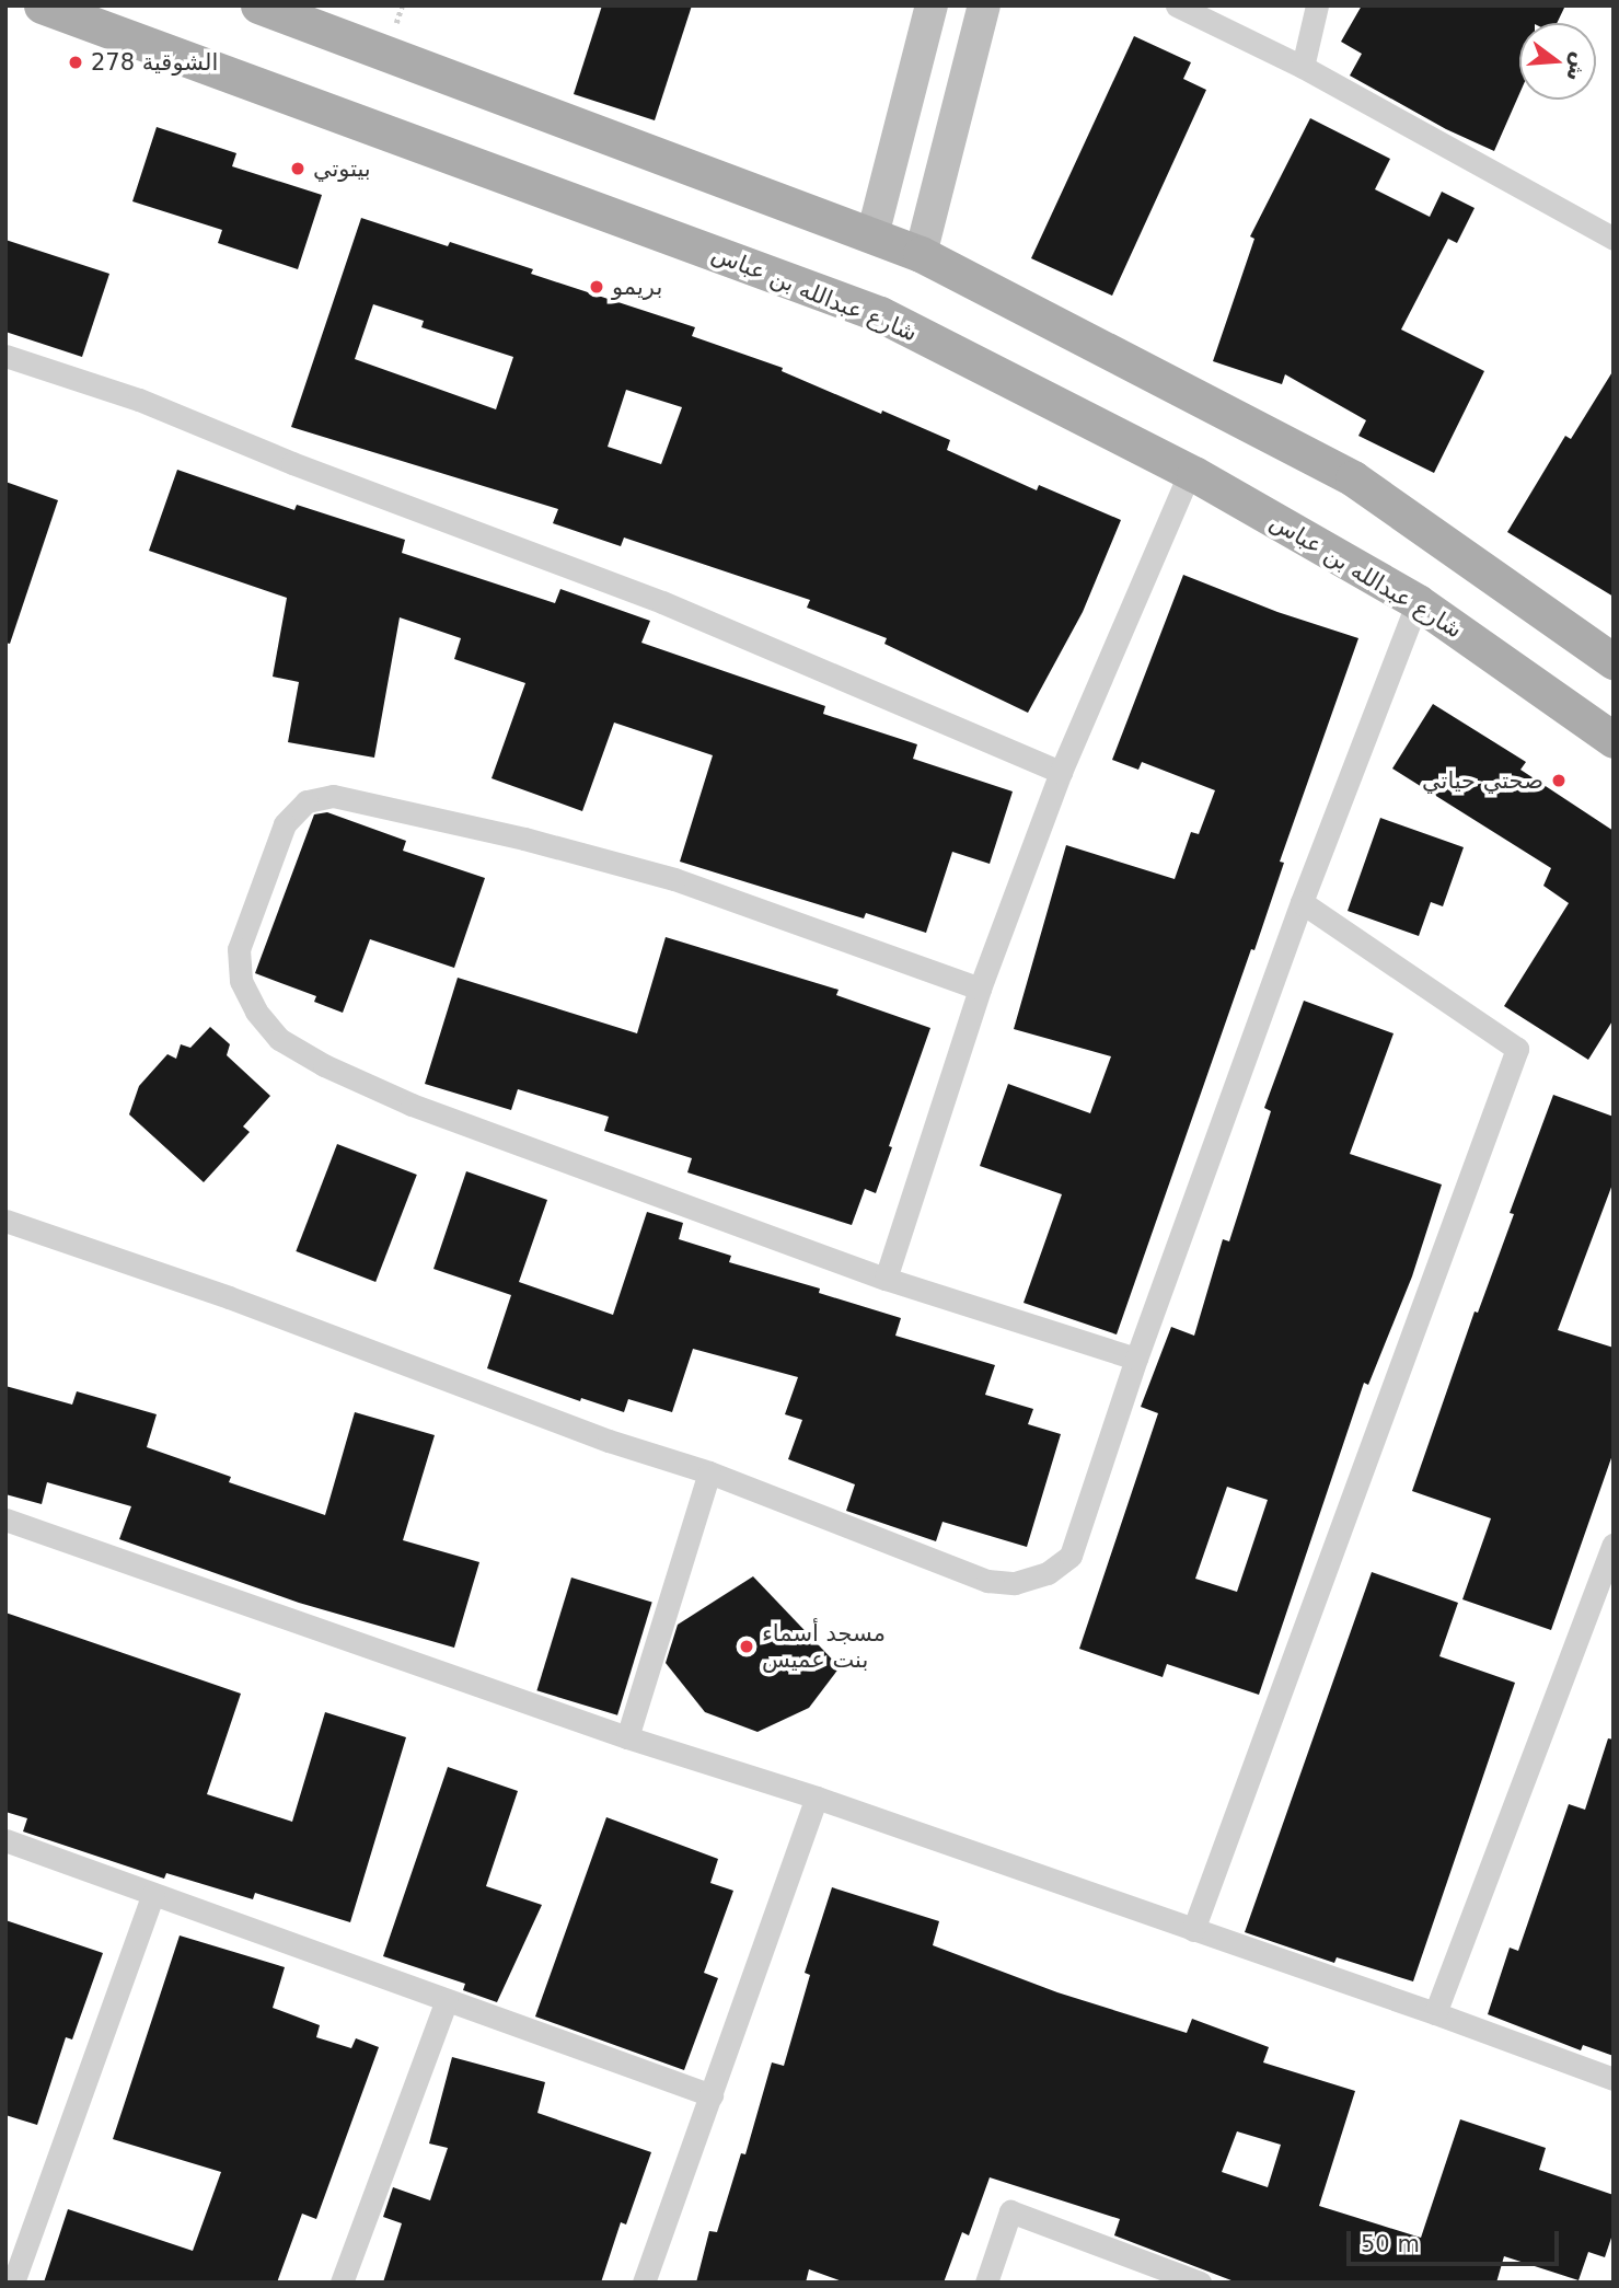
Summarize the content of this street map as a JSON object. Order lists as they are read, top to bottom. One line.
{"streets":{"main road":["شارع عبدالله بن عباس"]},"places":["الشوقية 278","بيتوتي","بريمو","صحتي حياتي","مسجد أسماء بنت عميس"],"scale_bar":"50 m","north":"right"}
